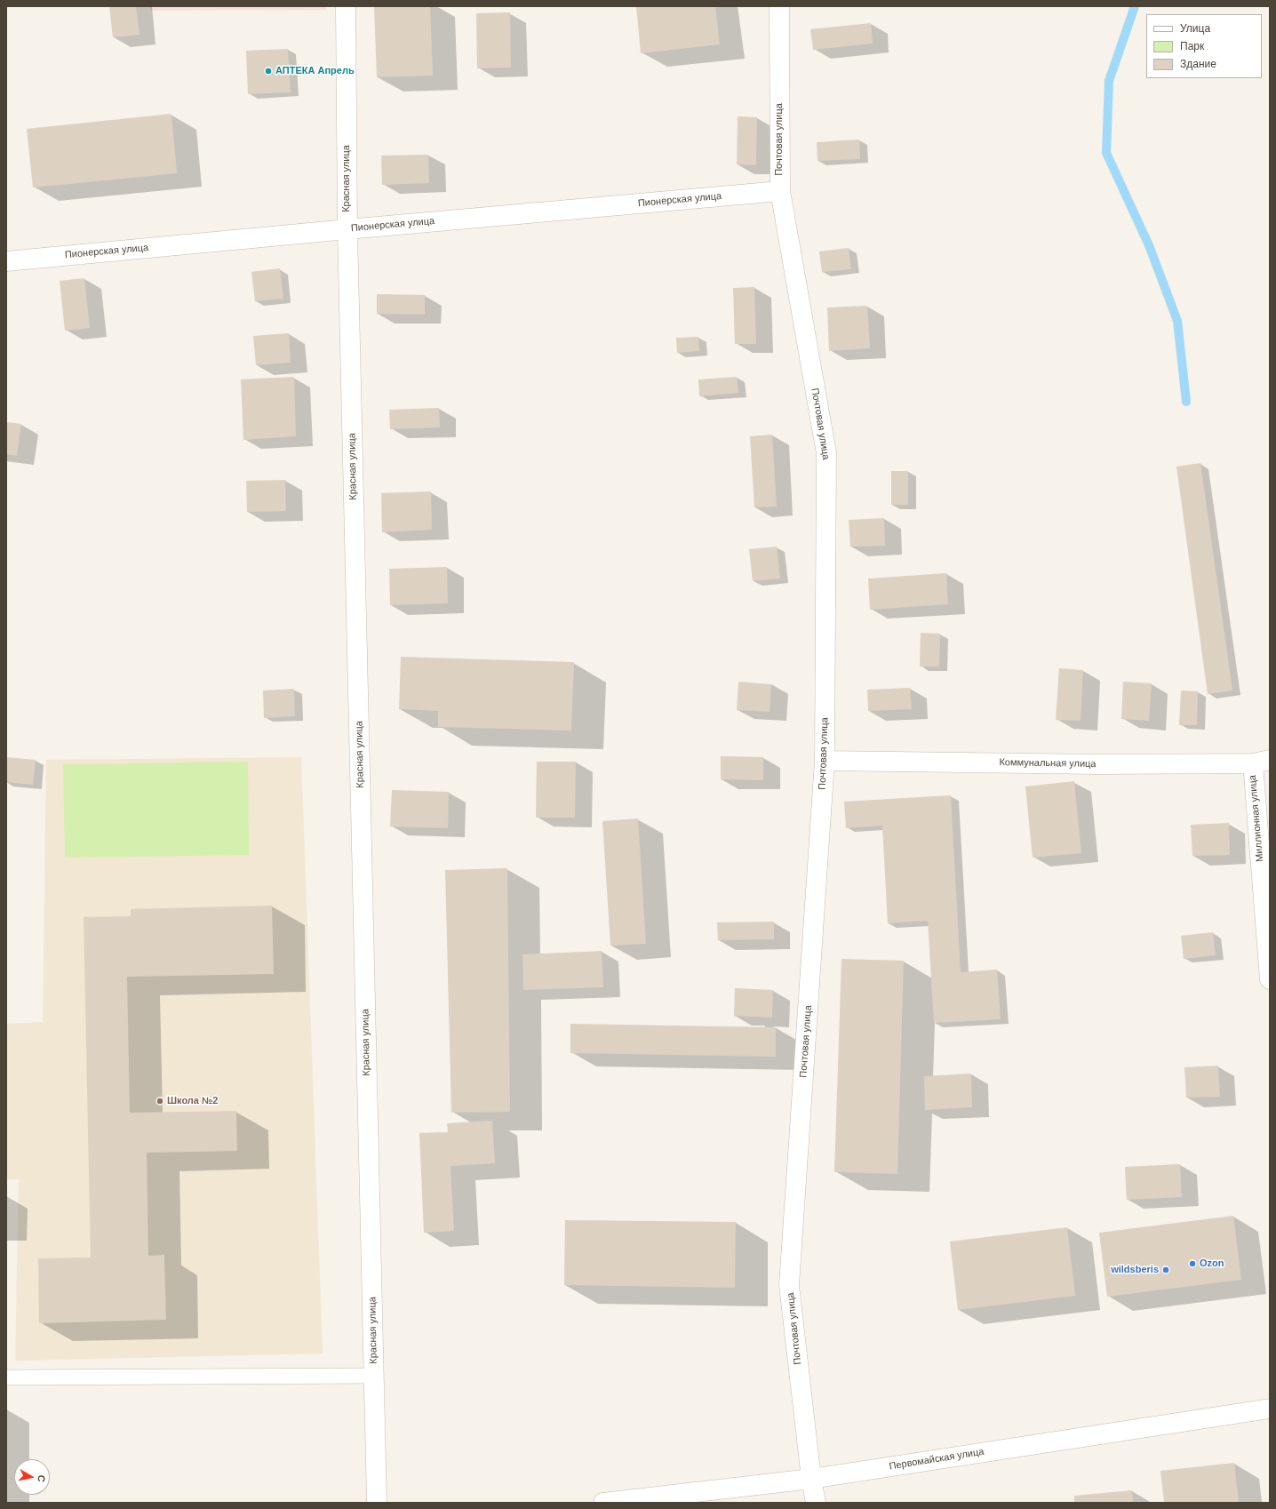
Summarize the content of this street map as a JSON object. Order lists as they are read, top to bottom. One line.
{"streets":{"street":["Почтовая улица","Красная улица","Пионерская улица","Коммунальная улица","Миллионная улица","Первомайская улица"]},"crossings":[["Почтовая улица","Пионерская улица"],["Почтовая улица","Коммунальная улица"],["Почтовая улица","Первомайская улица"],["Красная улица","Пионерская улица"],["Коммунальная улица","Миллионная улица"]],"places":["АПТЕКА Апрель","Школа №2","Ozon","wildsberis"],"legend":["Улица","Парк","Здание"],"north":"right"}
